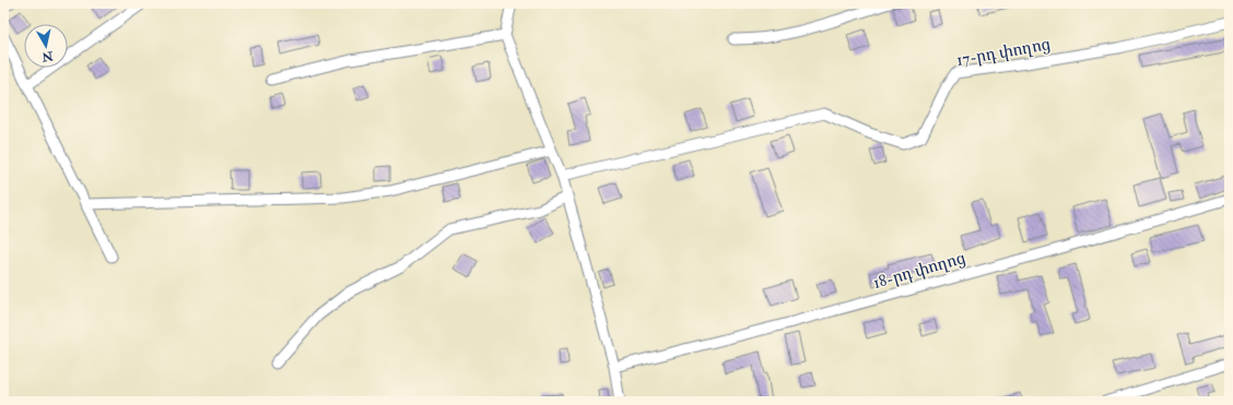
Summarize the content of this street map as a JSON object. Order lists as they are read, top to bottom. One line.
{"streets":{"street":["17-րդ փողոց","18-րդ փողոց"]},"north":"bottom"}
